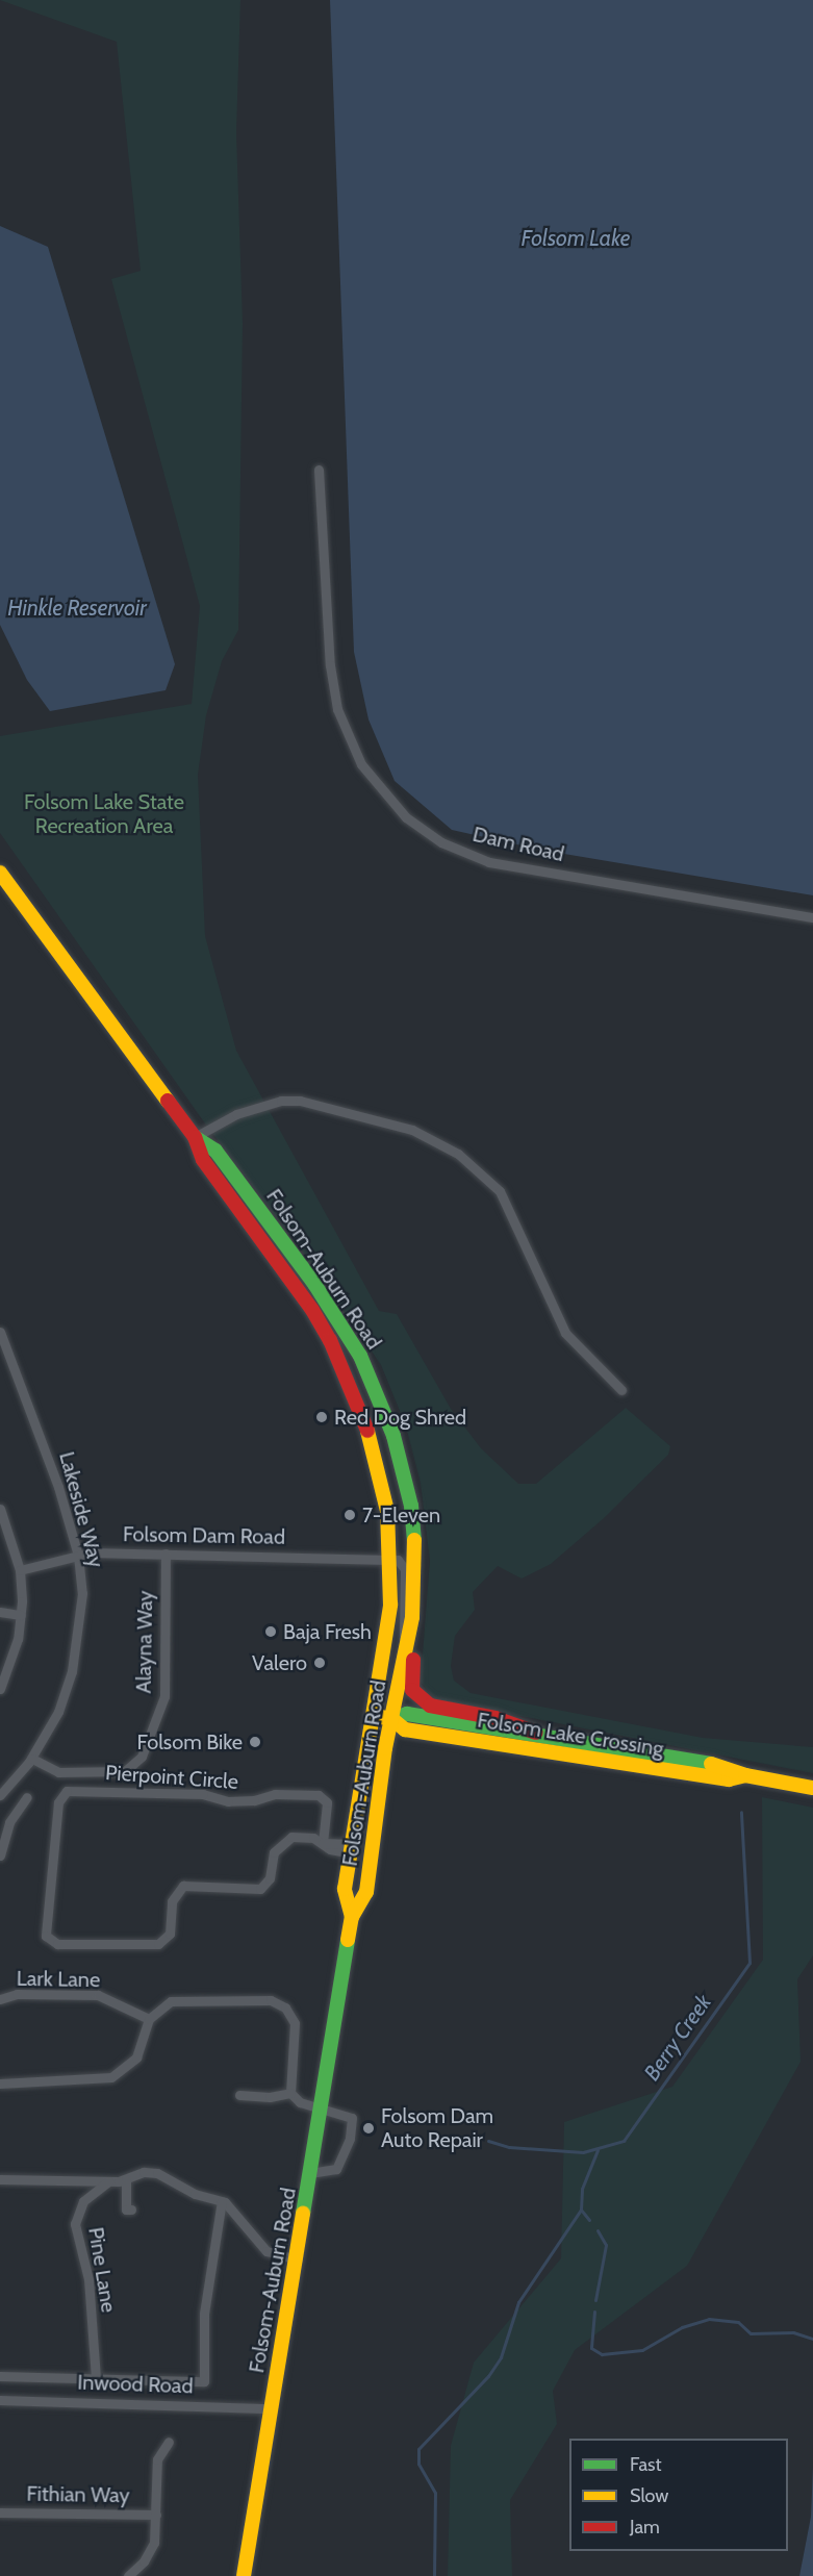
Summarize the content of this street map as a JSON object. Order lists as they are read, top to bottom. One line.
{"streets":{"main road":["Folsom-Auburn Road","Folsom Lake Crossing"],"street":["Dam Road","Lakeside Way","Folsom Dam Road","Alayna Way","Pierpoint Circle","Lark Lane","Pine Lane","Inwood Road","Fithian Way"]},"crossings":[["Folsom-Auburn Road","Folsom Dam Road"],["Folsom-Auburn Road","Folsom Lake Crossing"],["Folsom-Auburn Road","Pierpoint Circle"],["Folsom-Auburn Road","Inwood Road"],["Lakeside Way","Folsom Dam Road"],["Lakeside Way","Alayna Way"],["Folsom Dam Road","Alayna Way"]],"water":["Folsom Lake","Hinkle Reservoir","Berry Creek"],"parks":["Folsom Lake State Recreation Area"],"places":["Red Dog Shred","7-Eleven","Baja Fresh","Valero","Folsom Bike","Folsom Dam Auto Repair"],"legend":["Fast","Slow","Jam"]}
